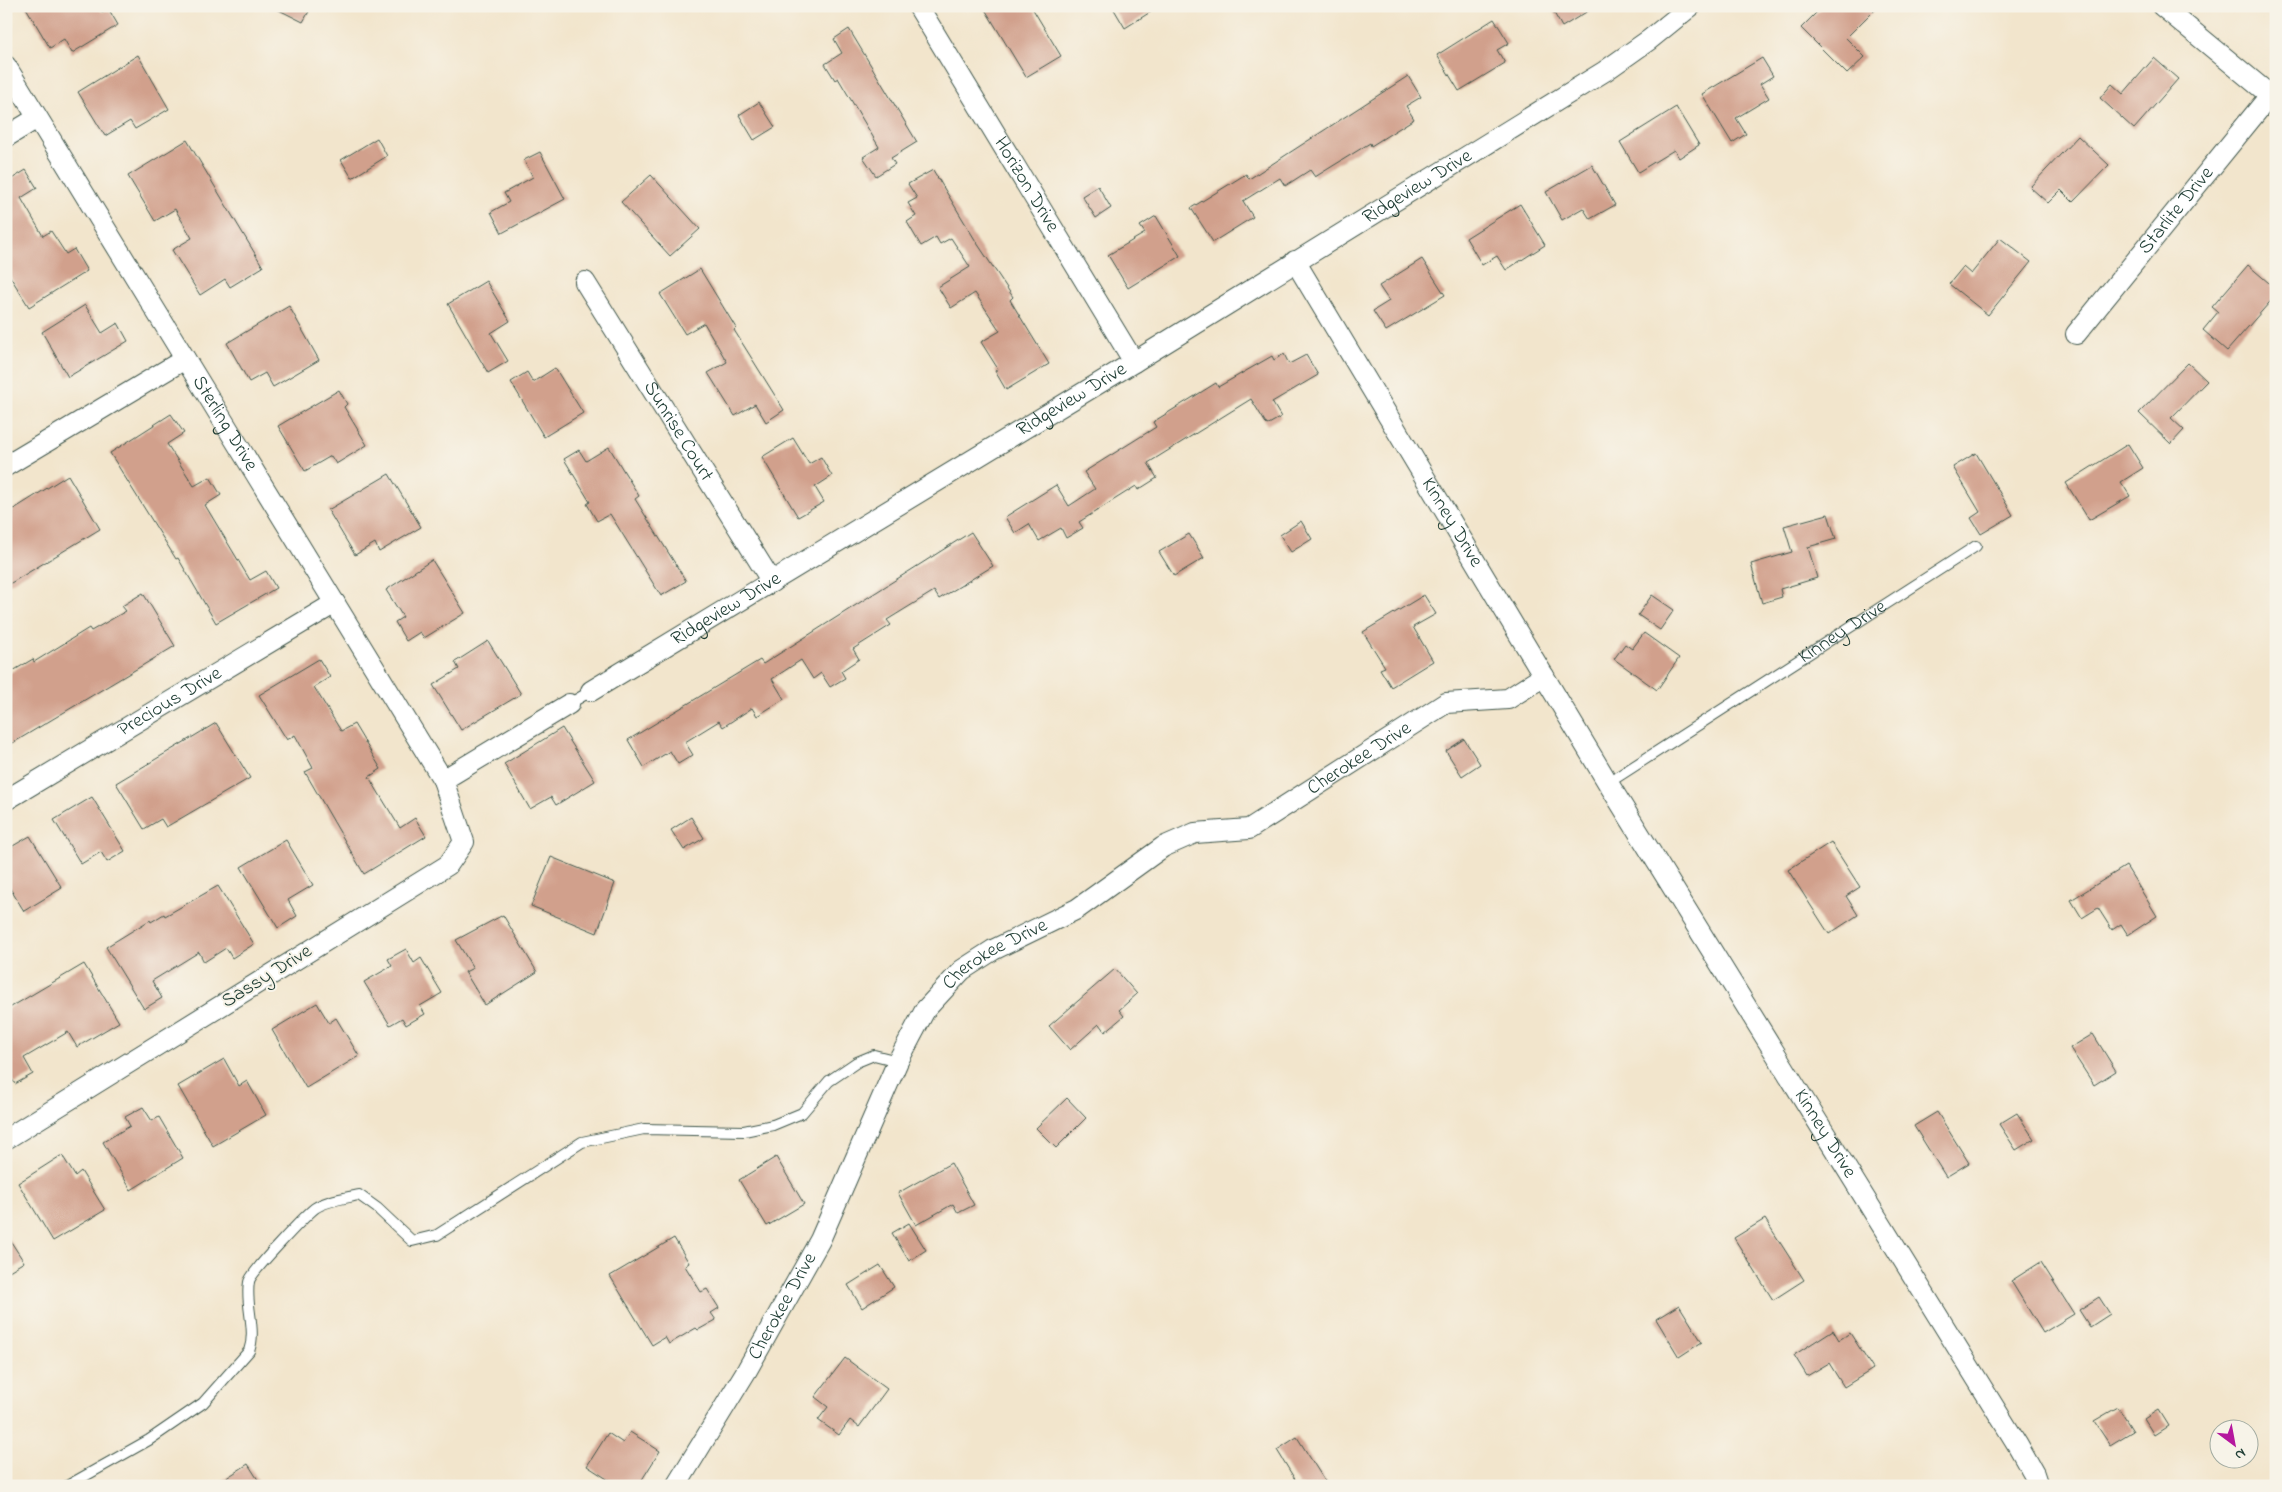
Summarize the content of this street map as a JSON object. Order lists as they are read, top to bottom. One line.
{"streets":{"street":["Horizon Drive","Ridgeview Drive","Starlite Drive","Sterling Drive","Sunrise Court","Kinney Drive","Precious Drive","Cherokee Drive","Sassy Drive"]},"crossings":[["Horizon Drive","Ridgeview Drive"],["Ridgeview Drive","Sterling Drive"],["Ridgeview Drive","Sunrise Court"],["Ridgeview Drive","Kinney Drive"],["Ridgeview Drive","Sassy Drive"],["Sterling Drive","Precious Drive"],["Sterling Drive","Sassy Drive"],["Kinney Drive","Cherokee Drive"]],"north":"bottom right"}
